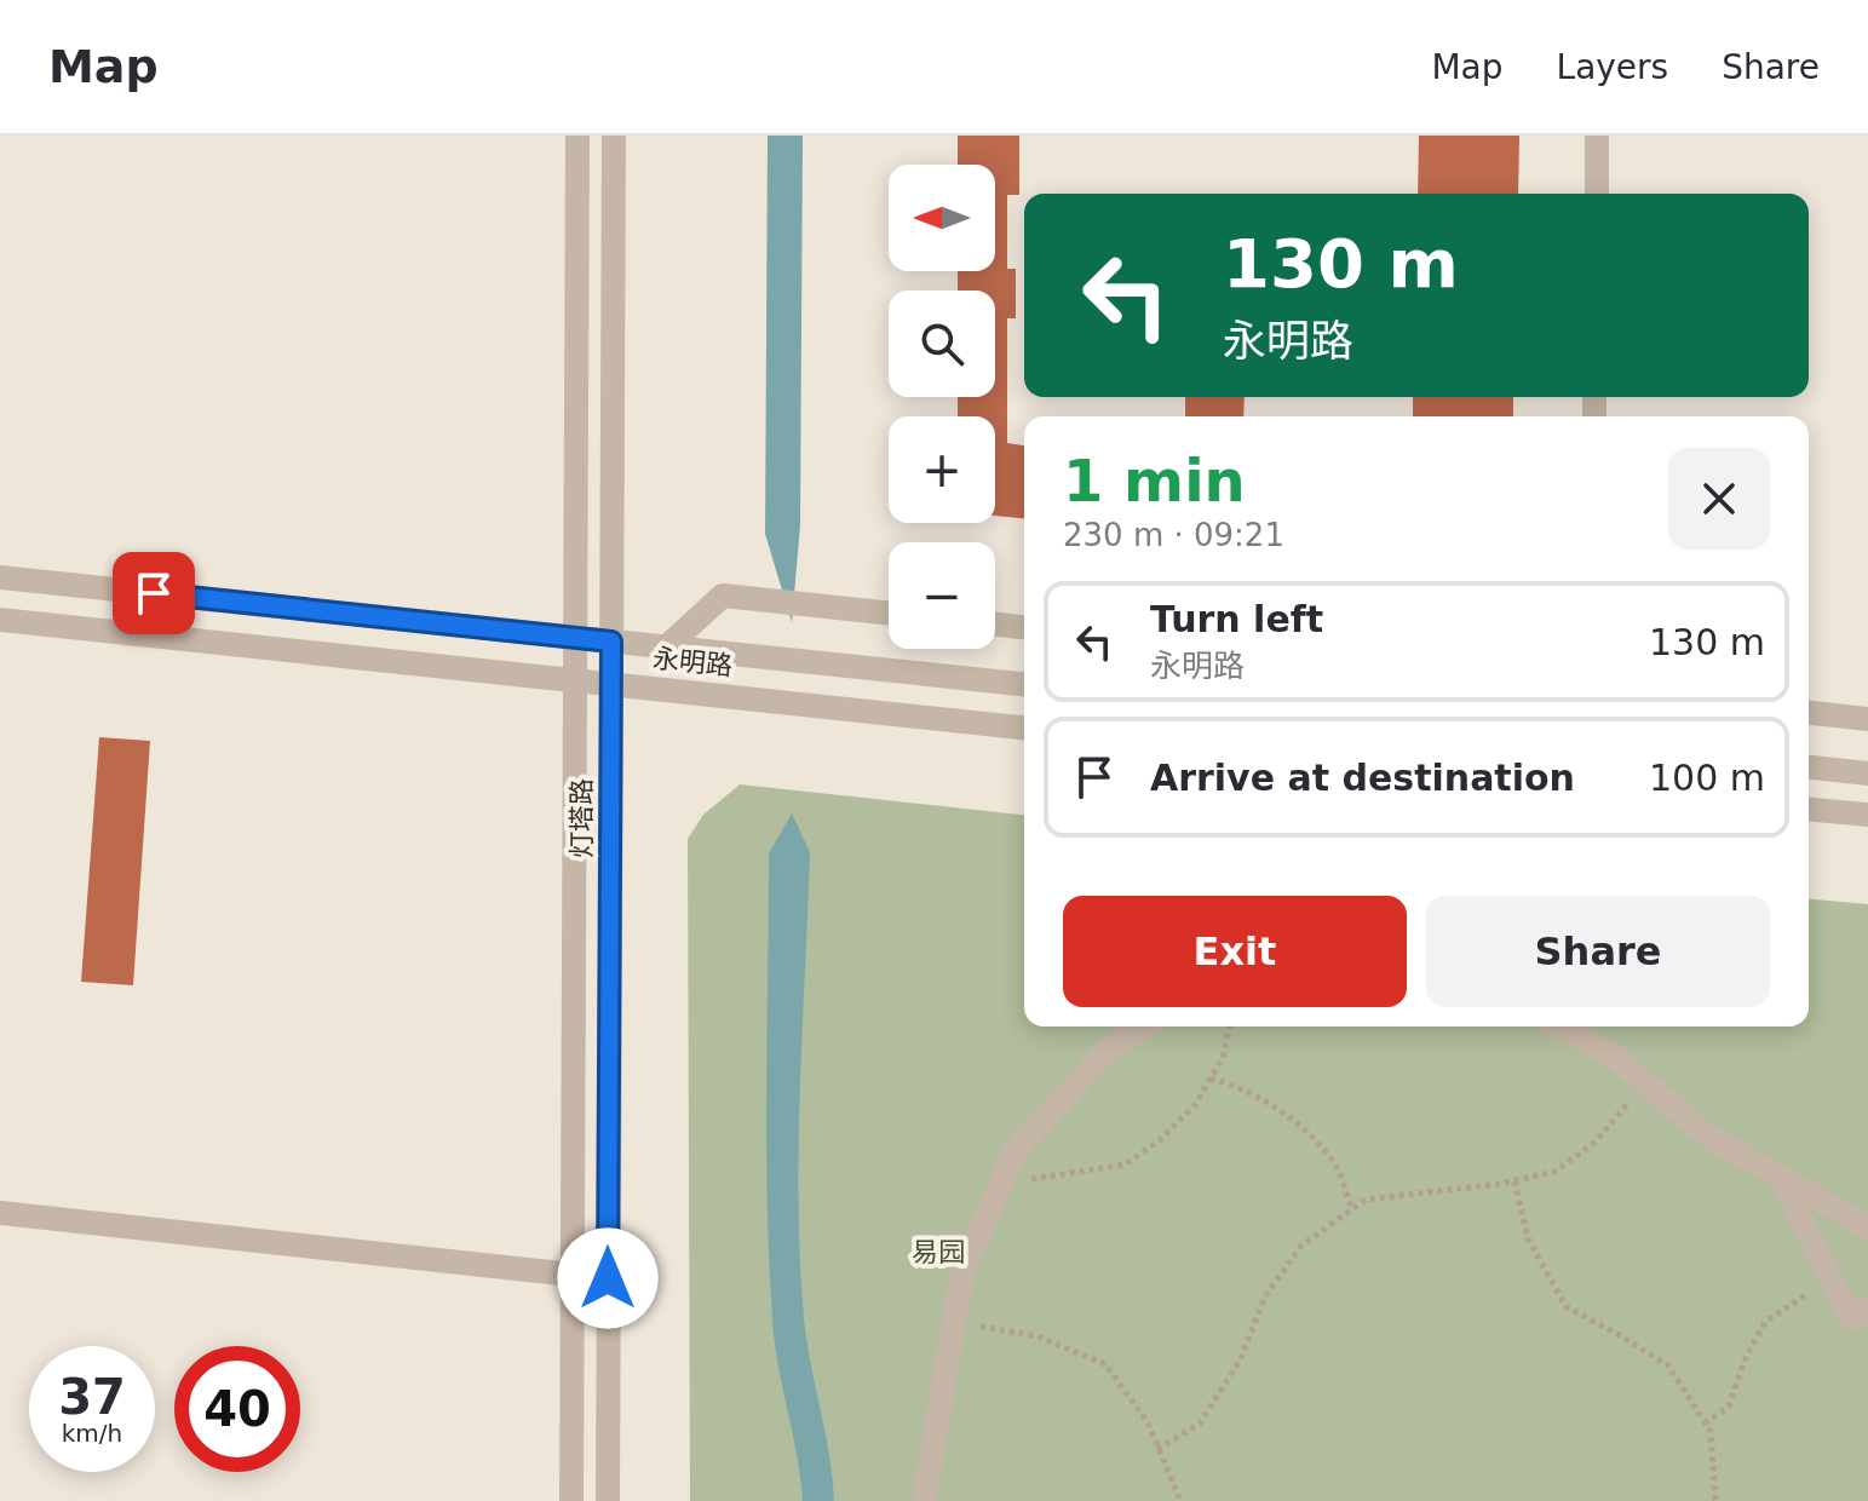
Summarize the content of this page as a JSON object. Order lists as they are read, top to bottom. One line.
{"streets":{"street":["永明路","灯塔路"]},"crossings":[["永明路","灯塔路"]],"parks":["易园"],"north":"left","page":{"header":"Map","nav":["Map","Layers","Share"],"map_buttons":["+","−"],"turn":["130 m","永明路"],"heading":["1 min","230 m · 09:21"],"list":[{"name":"Turn left","note":"永明路","value":"130 m"},{"name":"Arrive at destination","value":"100 m"}],"buttons":["Exit","Share"],"speed":"37 km/h","limit":"40"}}
